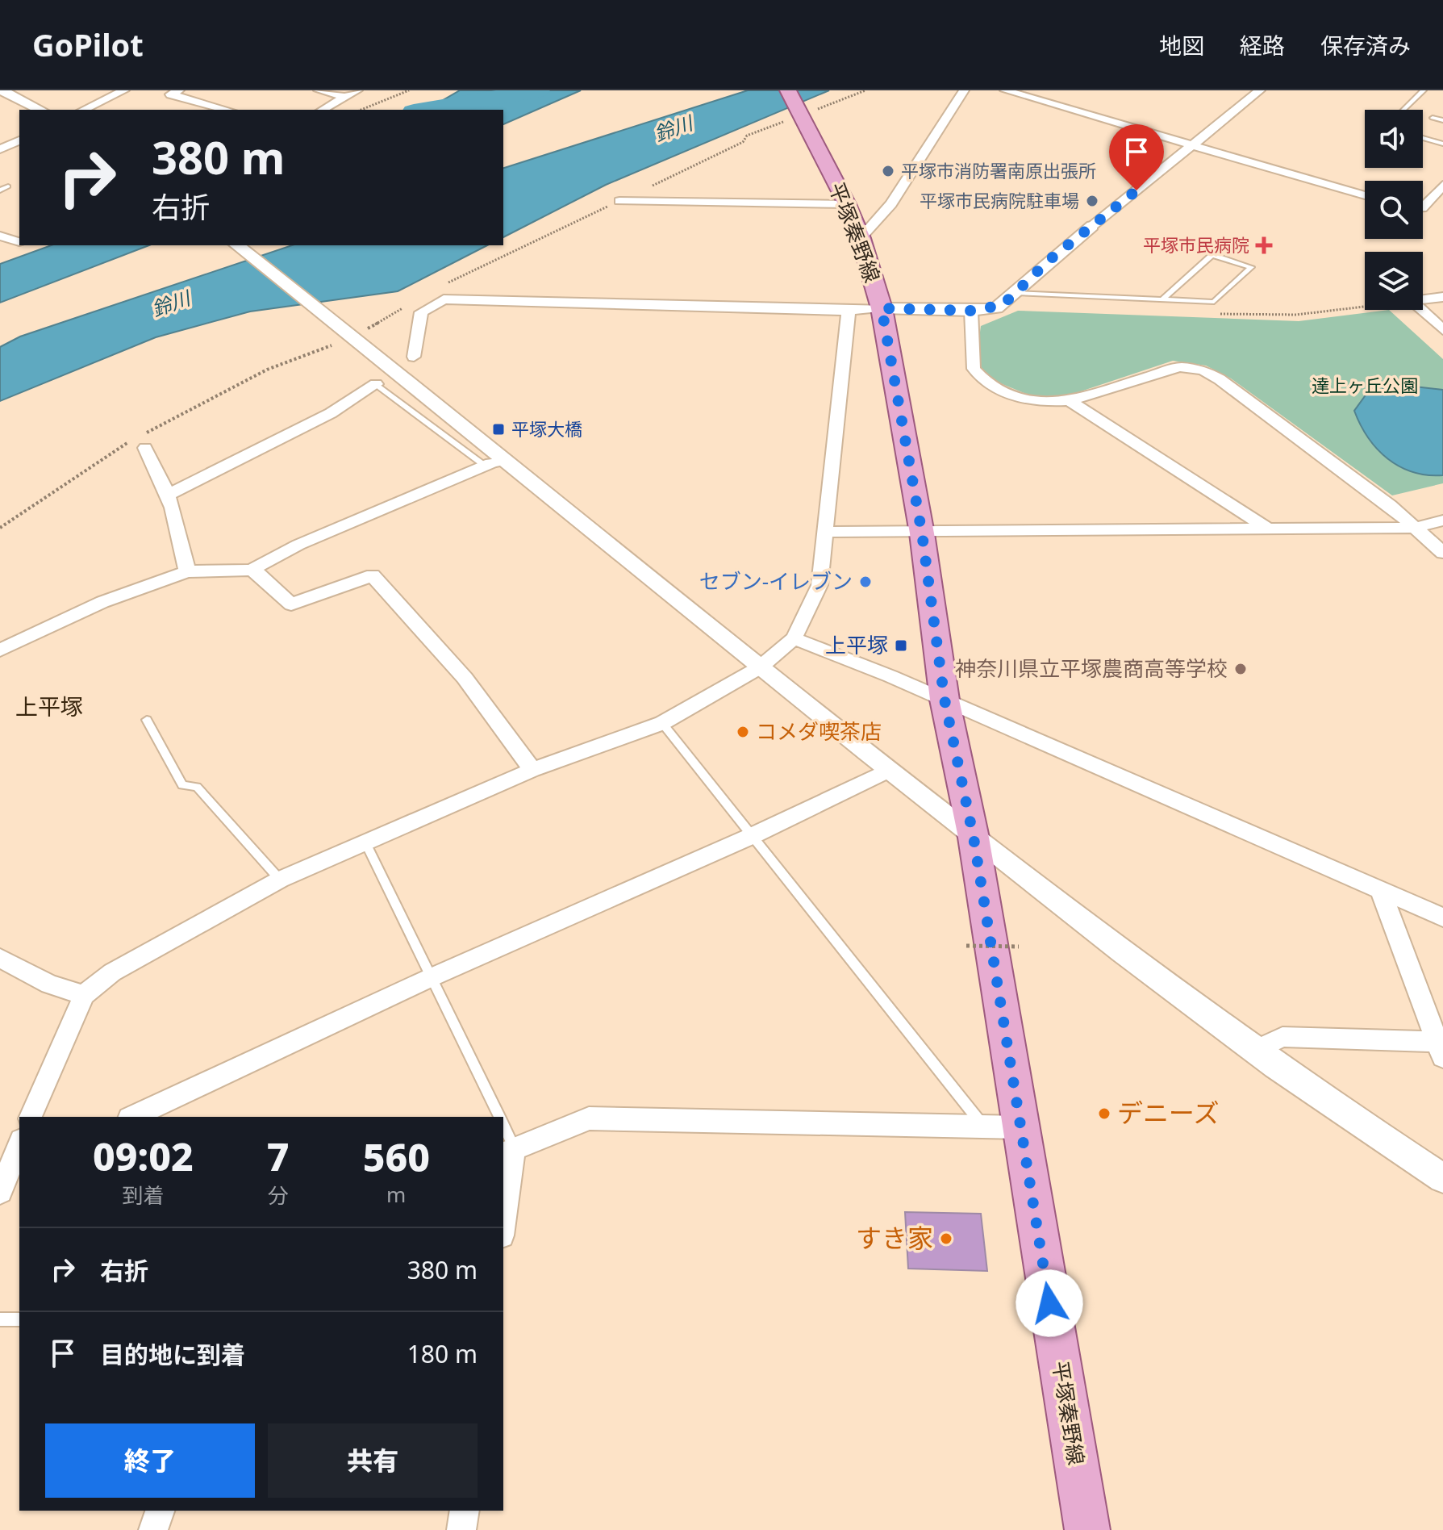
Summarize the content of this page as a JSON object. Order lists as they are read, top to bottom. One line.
{"streets":{"main road":["平塚秦野線"]},"districts":["上平塚"],"water":["鈴川"],"parks":["達上ヶ丘公園"],"places":{"other":["平塚市消防署南原出張所","平塚市民病院駐車場","セブン-イレブン","神奈川県立平塚農商高等学校","コメダ喫茶店","デニーズ","すき家"],"health":["平塚市民病院"],"transit":["平塚大橋","上平塚"]},"page":{"header":"GoPilot","nav":["地図","経路","保存済み"],"turn":["380 m","右折"],"eta":["09:02","到着","7","分","560","m"],"list":[{"name":"右折","value":"380 m"},{"name":"目的地に到着","value":"180 m"}],"buttons":["終了","共有"]}}
